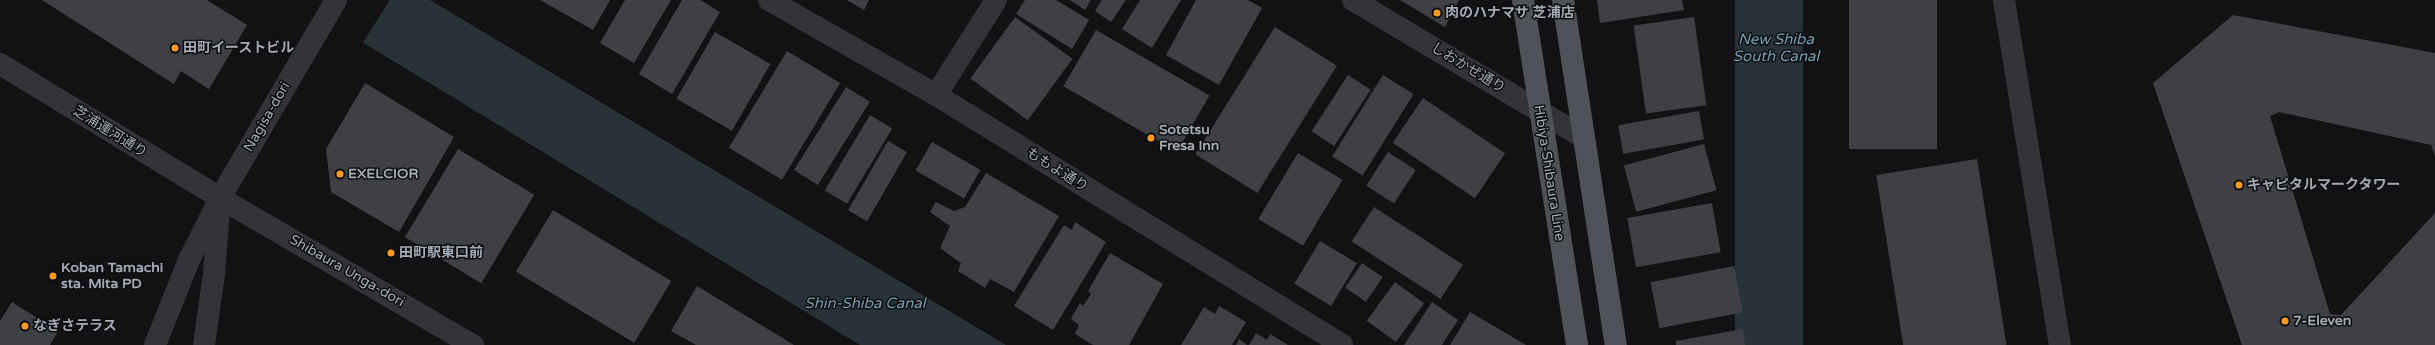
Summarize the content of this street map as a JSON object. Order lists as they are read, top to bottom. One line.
{"streets":{"main road":["Hibiya-Shibaura Line"],"street":["しおかぜ通り","Nagisa-dori","芝浦運河通り","ももよ通り","Shibaura Unga-dori"]},"crossings":[["しおかぜ通り","Hibiya-Shibaura Line"],["Nagisa-dori","芝浦運河通り"],["Nagisa-dori","Shibaura Unga-dori"],["芝浦運河通り","Shibaura Unga-dori"]],"water":["New Shiba South Canal","Shin-Shiba Canal"],"places":["肉のハナマサ 芝浦店","田町イーストビル","Sotetsu Fresa Inn","EXELCIOR","キャピタルマークタワー","田町駅東口前","Koban Tamachi sta. Mita PD","7-Eleven","なぎさテラス"]}
